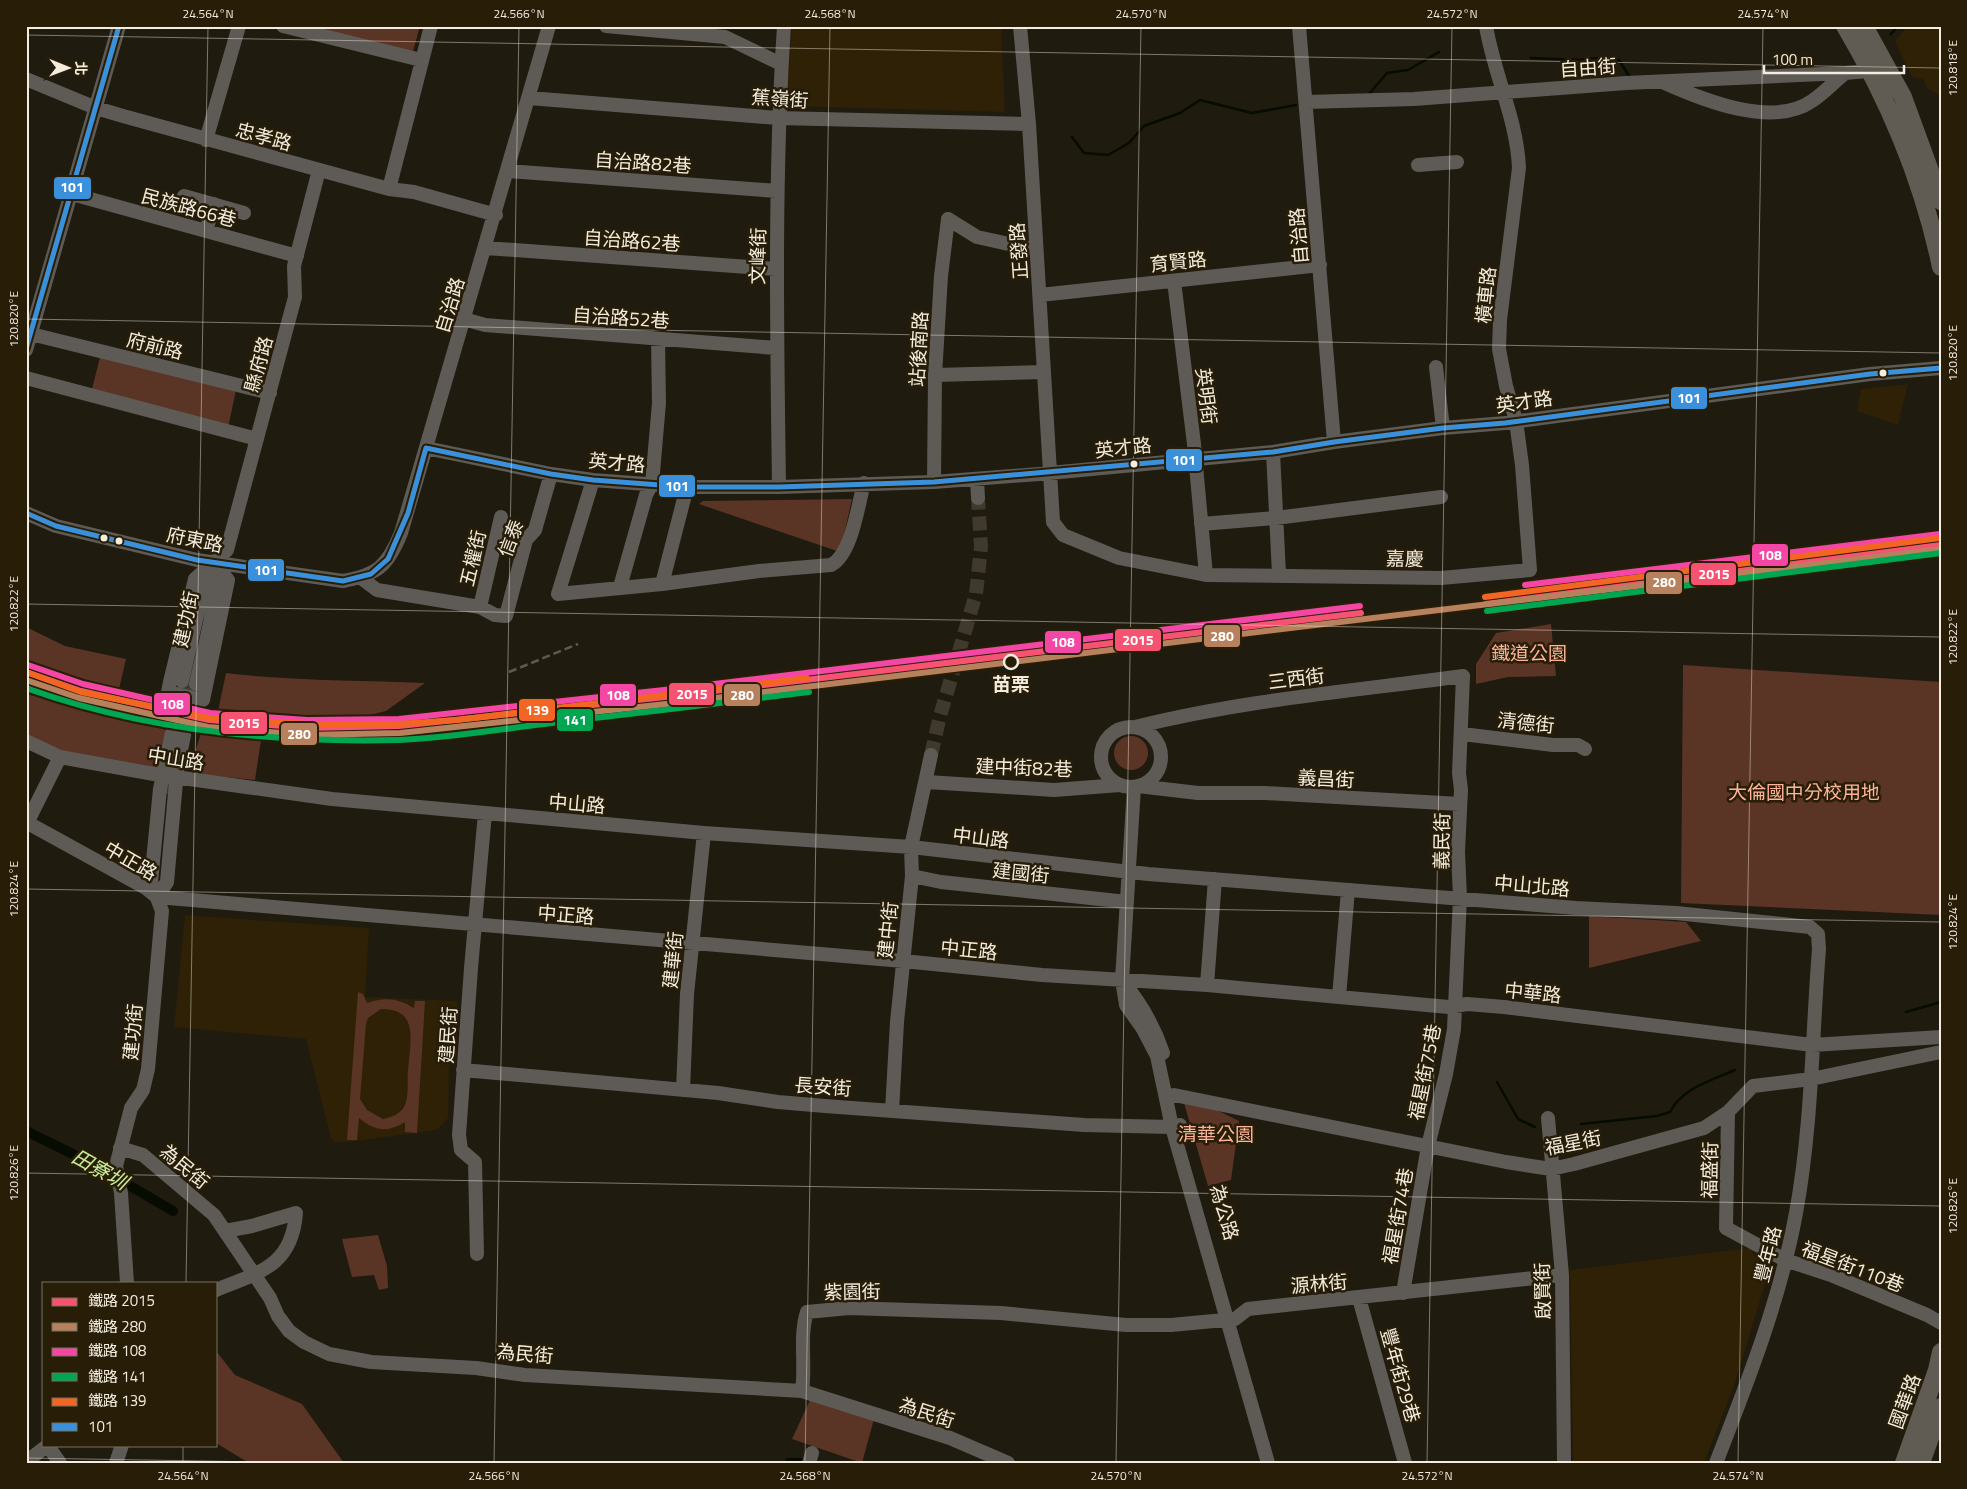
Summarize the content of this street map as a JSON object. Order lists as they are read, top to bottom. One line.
{"streets":{"main road":["國華路"],"street":["自由街","蕉嶺街","忠孝路","自治路82巷","民族路66巷","自治路","自治路62巷","正發路","文峰街","育賢路","橫車路","自治路52巷","府前路","站後南路","縣府路","英明街","英才路","信泰","府東路","五權街","嘉慶","建功街","三西街","清德街","中山路","建中街82巷","義昌街","義民街","中正路","建國街","中山北路","建中街","建華街","中華路","建民街","福星街75巷","長安街","福星街","為民街","福盛街","為公路","福星街74巷","豐年路","福星街110巷","源林街","紫園街","啟賢街","豐年街29巷"]},"crossings":[["自由街","自治路"],["自由街","橫車路"],["蕉嶺街","自治路"],["蕉嶺街","正發路"],["蕉嶺街","文峰街"],["忠孝路","自治路"],["忠孝路","縣府路"],["自治路82巷","自治路"],["自治路82巷","文峰街"],["民族路66巷","縣府路"],["自治路","自治路62巷"],["自治路","育賢路"],["自治路","自治路52巷"],["自治路","英才路"],["自治路","府東路"],["自治路62巷","文峰街"],["正發路","育賢路"],["正發路","站後南路"],["正發路","英明街"],["正發路","英才路"],["正發路","嘉慶"],["文峰街","自治路52巷"],["文峰街","英才路"],["育賢路","英明街"],["橫車路","英才路"],["橫車路","嘉慶"],["府前路","縣府路"],["站後南路","英才路"],["縣府路","府東路"],["縣府路","建功街"],["英明街","英才路"],["英明街","嘉慶"],["英才路","信泰"],["信泰","五權街"],["府東路","建功街"],["建功街","中正路"],["建功街","為民街"],["三西街","建中街82巷"],["三西街","義民街"],["清德街","義民街"],["中山路","中山北路"],["中山路","建中街"],["中山路","建華街"],["中山路","建民街"],["建中街82巷","義昌街"],["建中街82巷","建中街"],["義昌街","義民街"],["義民街","中山北路"],["義民街","中華路"],["義民街","福星街75巷"],["中正路","建中街"],["中正路","建華街"],["中正路","中華路"],["中正路","建民街"],["中正路","為公路"],["建國街","建中街"],["中山北路","中華路"],["中山北路","豐年路"],["建中街","長安街"],["建華街","長安街"],["中華路","福星街75巷"],["中華路","為公路"],["中華路","豐年路"],["建民街","長安街"],["福星街75巷","福星街"],["福星街75巷","福星街74巷"],["長安街","為公路"],["福星街","福盛街"],["福星街","為公路"],["福星街","福星街74巷"],["福星街","豐年路"],["福星街","啟賢街"],["為民街","紫園街"],["福盛街","福星街110巷"],["為公路","源林街"],["福星街74巷","源林街"],["豐年路","福星街110巷"],["源林街","紫園街"],["源林街","啟賢街"],["源林街","豐年街29巷"]],"water":["田寮圳"],"parks":["鐵道公園","大倫國中分校用地","清華公園"],"places":["苗栗"],"lines":["transit line 101","rail line 108","rail line 139","rail line 2015","rail line 280","rail line 141"],"legend":["鐵路 2015","鐵路 280","鐵路 108","鐵路 141","鐵路 139","101"],"scale_bar":"100 m","north":"right","coordinates":["24.564°N","24.566°N","24.568°N","24.570°N","24.572°N","24.574°N","120.818°E","120.820°E","120.822°E","120.824°E","120.826°E"]}
